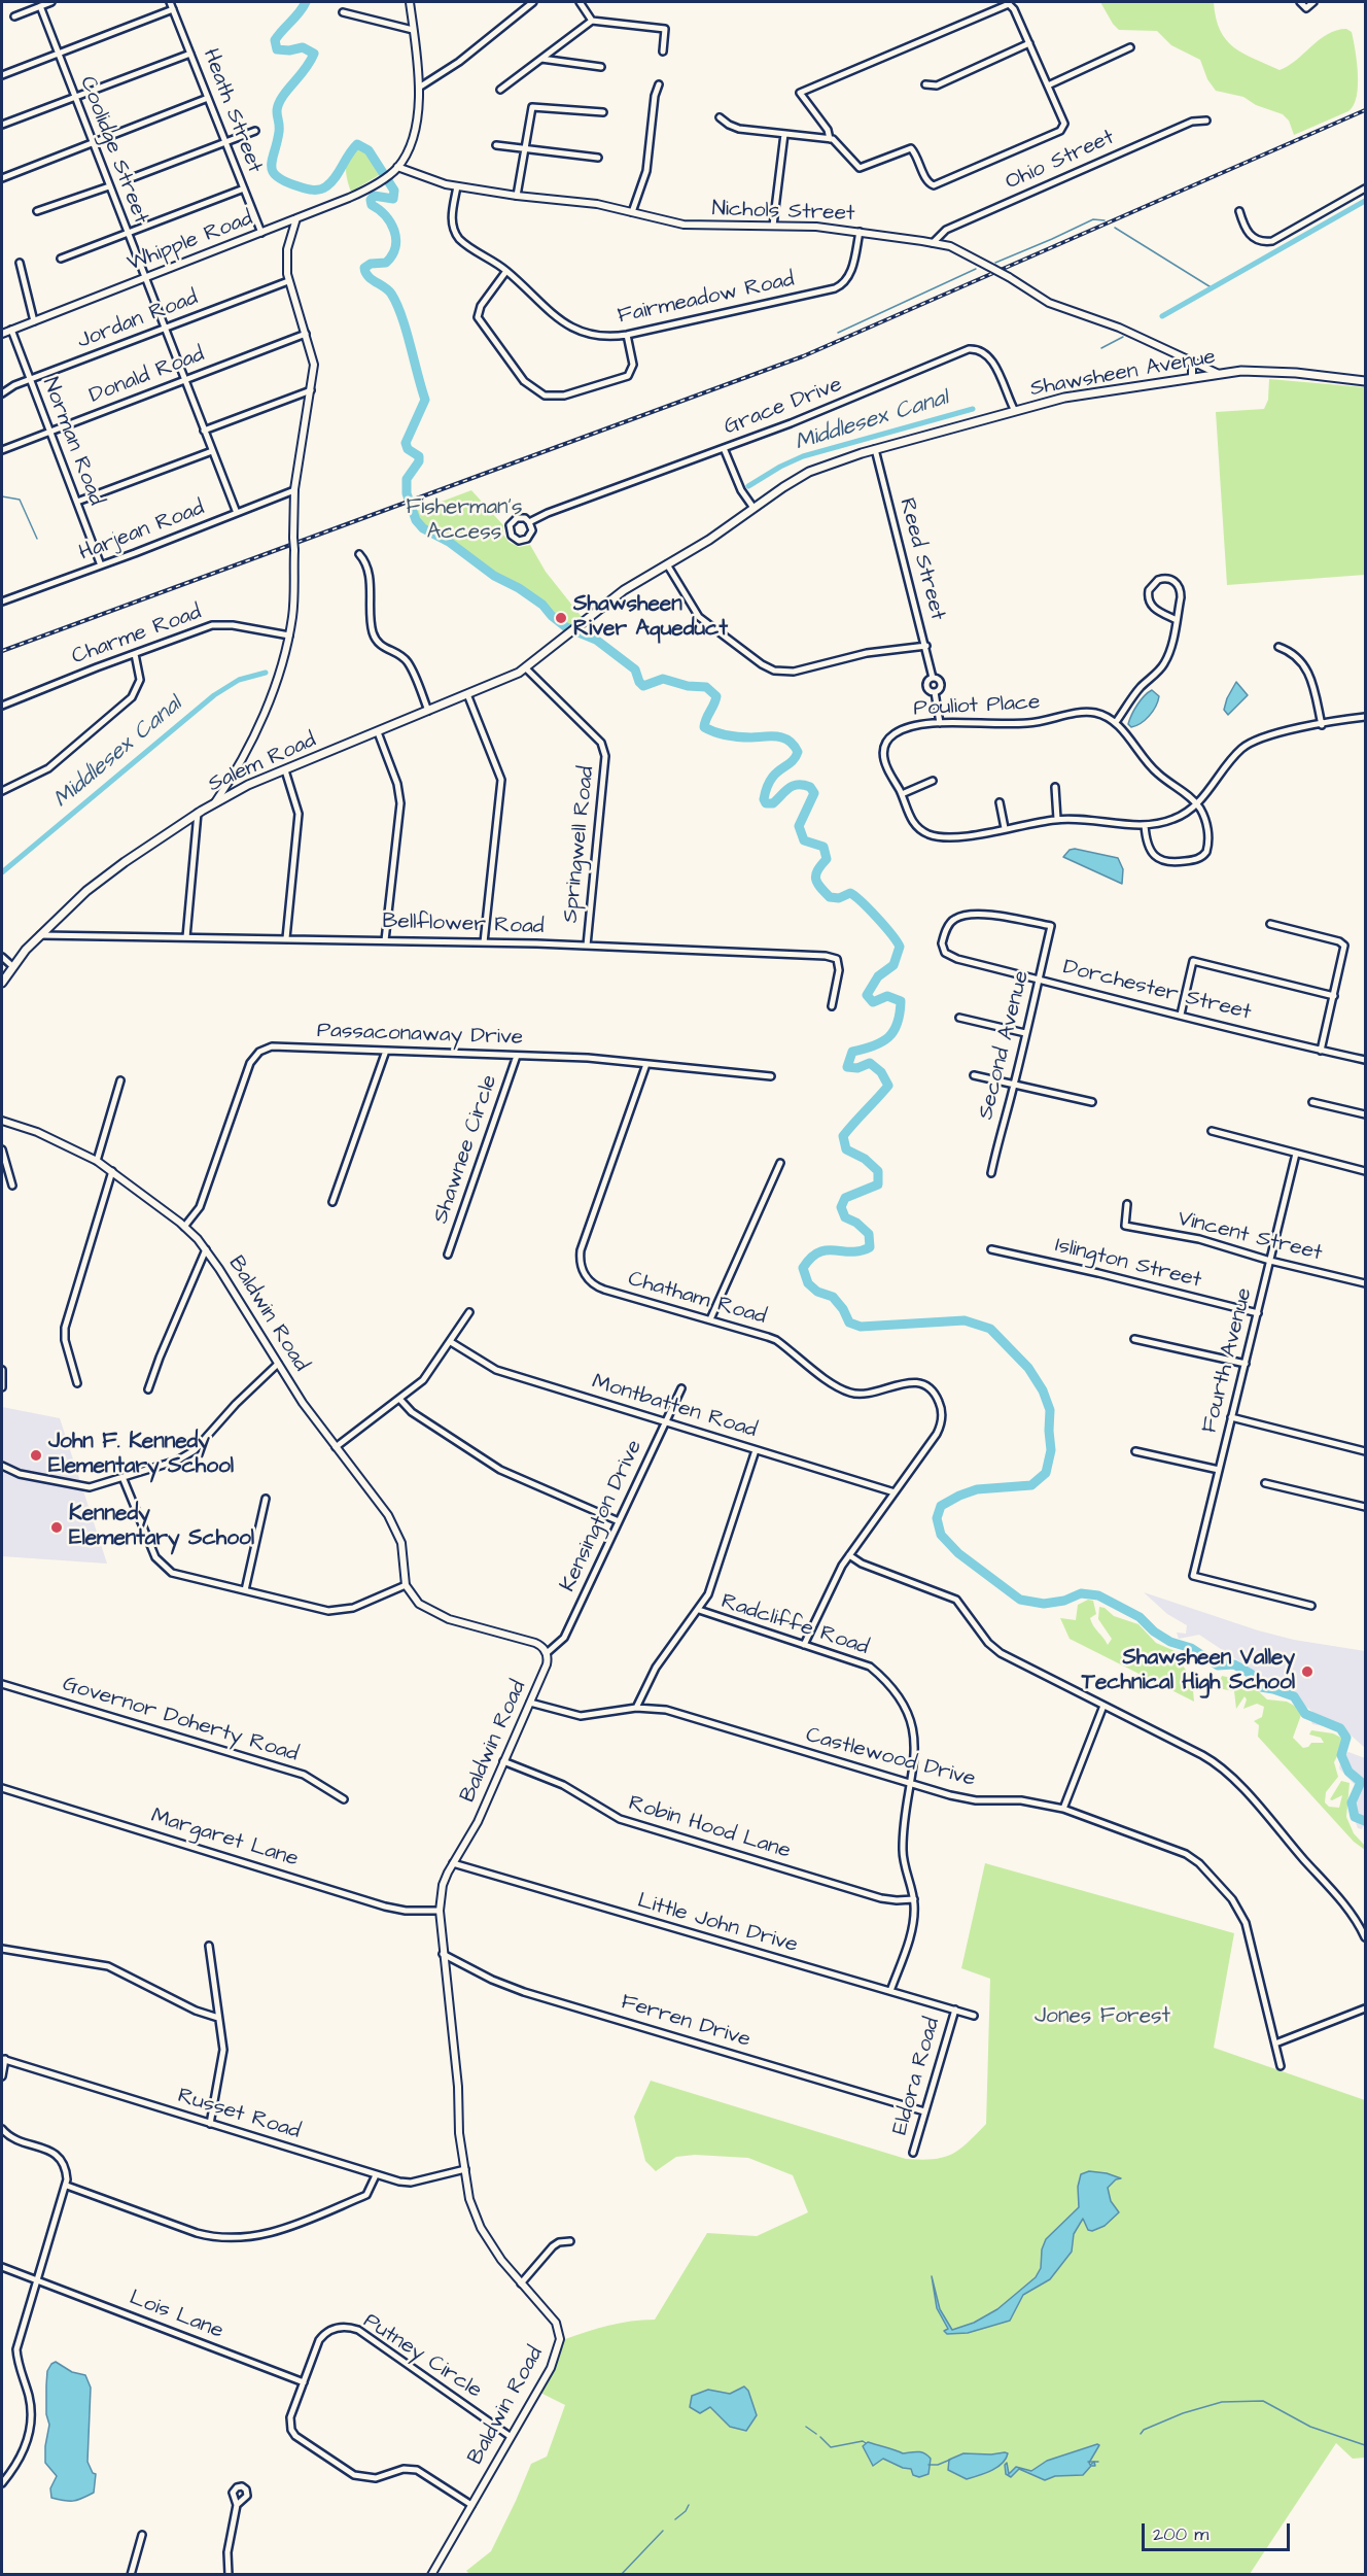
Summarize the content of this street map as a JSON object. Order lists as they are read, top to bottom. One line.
{"streets":{"main road":["Shawsheen Avenue","Salem Road"],"street":["Heath Street","Coolidge Street","Ohio Street","Nichols Street","Whipple Road","Fairmeadow Road","Jordan Road","Donald Road","Grace Drive","Norman Road","Harjean Road","Reed Street","Charme Road","Pouliot Place","Springwell Road","Bellflower Road","Dorchester Street","Passaconaway Drive","Second Avenue","Shawnee Circle","Vincent Street","Islington Street","Chatham Road","Baldwin Road","Fourth Avenue","Montbatten Road","Kensington Drive","Radcliffe Road","Governor Doherty Road","Castlewood Drive","Robin Hood Lane","Margaret Lane","Little John Drive","Ferren Drive","Eldora Road","Russet Road","Lois Lane","Putney Circle"]},"crossings":[["Heath Street","Whipple Road"],["Coolidge Street","Whipple Road"],["Coolidge Street","Jordan Road"],["Coolidge Street","Donald Road"],["Coolidge Street","Harjean Road"],["Ohio Street","Nichols Street"],["Nichols Street","Whipple Road"],["Nichols Street","Fairmeadow Road"],["Nichols Street","Shawsheen Avenue"],["Whipple Road","Norman Road"],["Jordan Road","Norman Road"],["Shawsheen Avenue","Grace Drive"],["Shawsheen Avenue","Reed Street"],["Shawsheen Avenue","Salem Road"],["Donald Road","Norman Road"],["Norman Road","Harjean Road"],["Reed Street","Pouliot Place"],["Salem Road","Springwell Road"],["Salem Road","Bellflower Road"],["Springwell Road","Bellflower Road"],["Dorchester Street","Second Avenue"],["Passaconaway Drive","Shawnee Circle"],["Passaconaway Drive","Chatham Road"],["Passaconaway Drive","Baldwin Road"],["Vincent Street","Fourth Avenue"],["Islington Street","Fourth Avenue"],["Chatham Road","Montbatten Road"],["Chatham Road","Radcliffe Road"],["Baldwin Road","Kensington Drive"],["Baldwin Road","Castlewood Drive"],["Baldwin Road","Robin Hood Lane"],["Baldwin Road","Margaret Lane"],["Baldwin Road","Little John Drive"],["Baldwin Road","Ferren Drive"],["Baldwin Road","Russet Road"],["Baldwin Road","Putney Circle"],["Montbatten Road","Kensington Drive"],["Radcliffe Road","Castlewood Drive"],["Radcliffe Road","Robin Hood Lane"],["Radcliffe Road","Little John Drive"],["Little John Drive","Eldora Road"],["Ferren Drive","Eldora Road"],["Lois Lane","Putney Circle"]],"water":["Middlesex Canal"],"parks":["Fisherman's Access","Jones Forest"],"places":["Shawsheen River Aqueduct","John F. Kennedy Elementary School","Kennedy Elementary School","Shawsheen Valley Technical High School"],"scale_bar":"200 m"}
